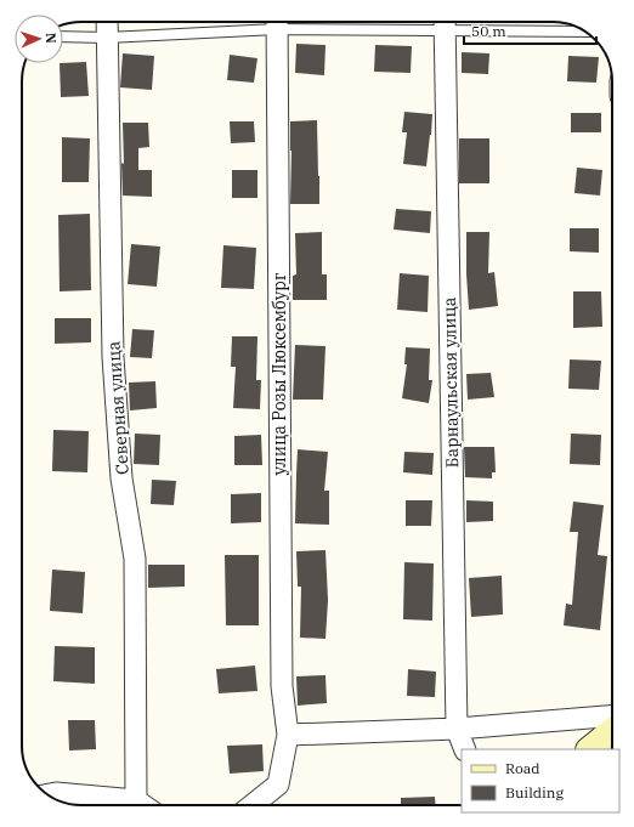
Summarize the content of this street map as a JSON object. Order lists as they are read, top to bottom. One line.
{"streets":{"street":["улица Розы Люксембург","Барнаульская улица","Северная улица"]},"legend":["Road","Building"],"scale_bar":"50 m","north":"right"}
